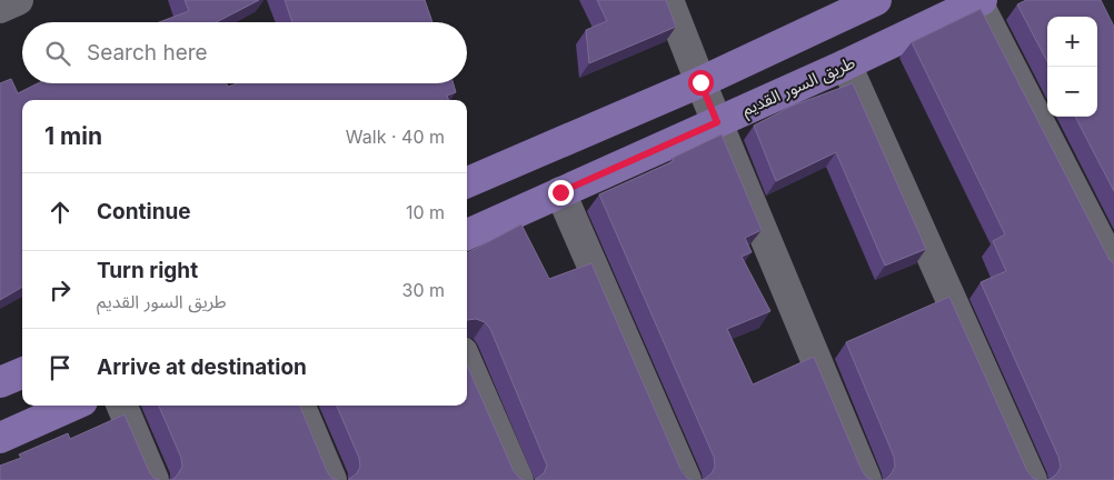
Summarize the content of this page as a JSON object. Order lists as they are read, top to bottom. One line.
{"streets":{"main road":["طريق السور القديم"]},"page":{"map_buttons":["+","−"],"search":"Search here","heading":["1 min","Walk · 40 m"],"list":[["Continue","10 m"],["Turn right","طريق السور القديم","30 m"],"Arrive at destination"]}}
